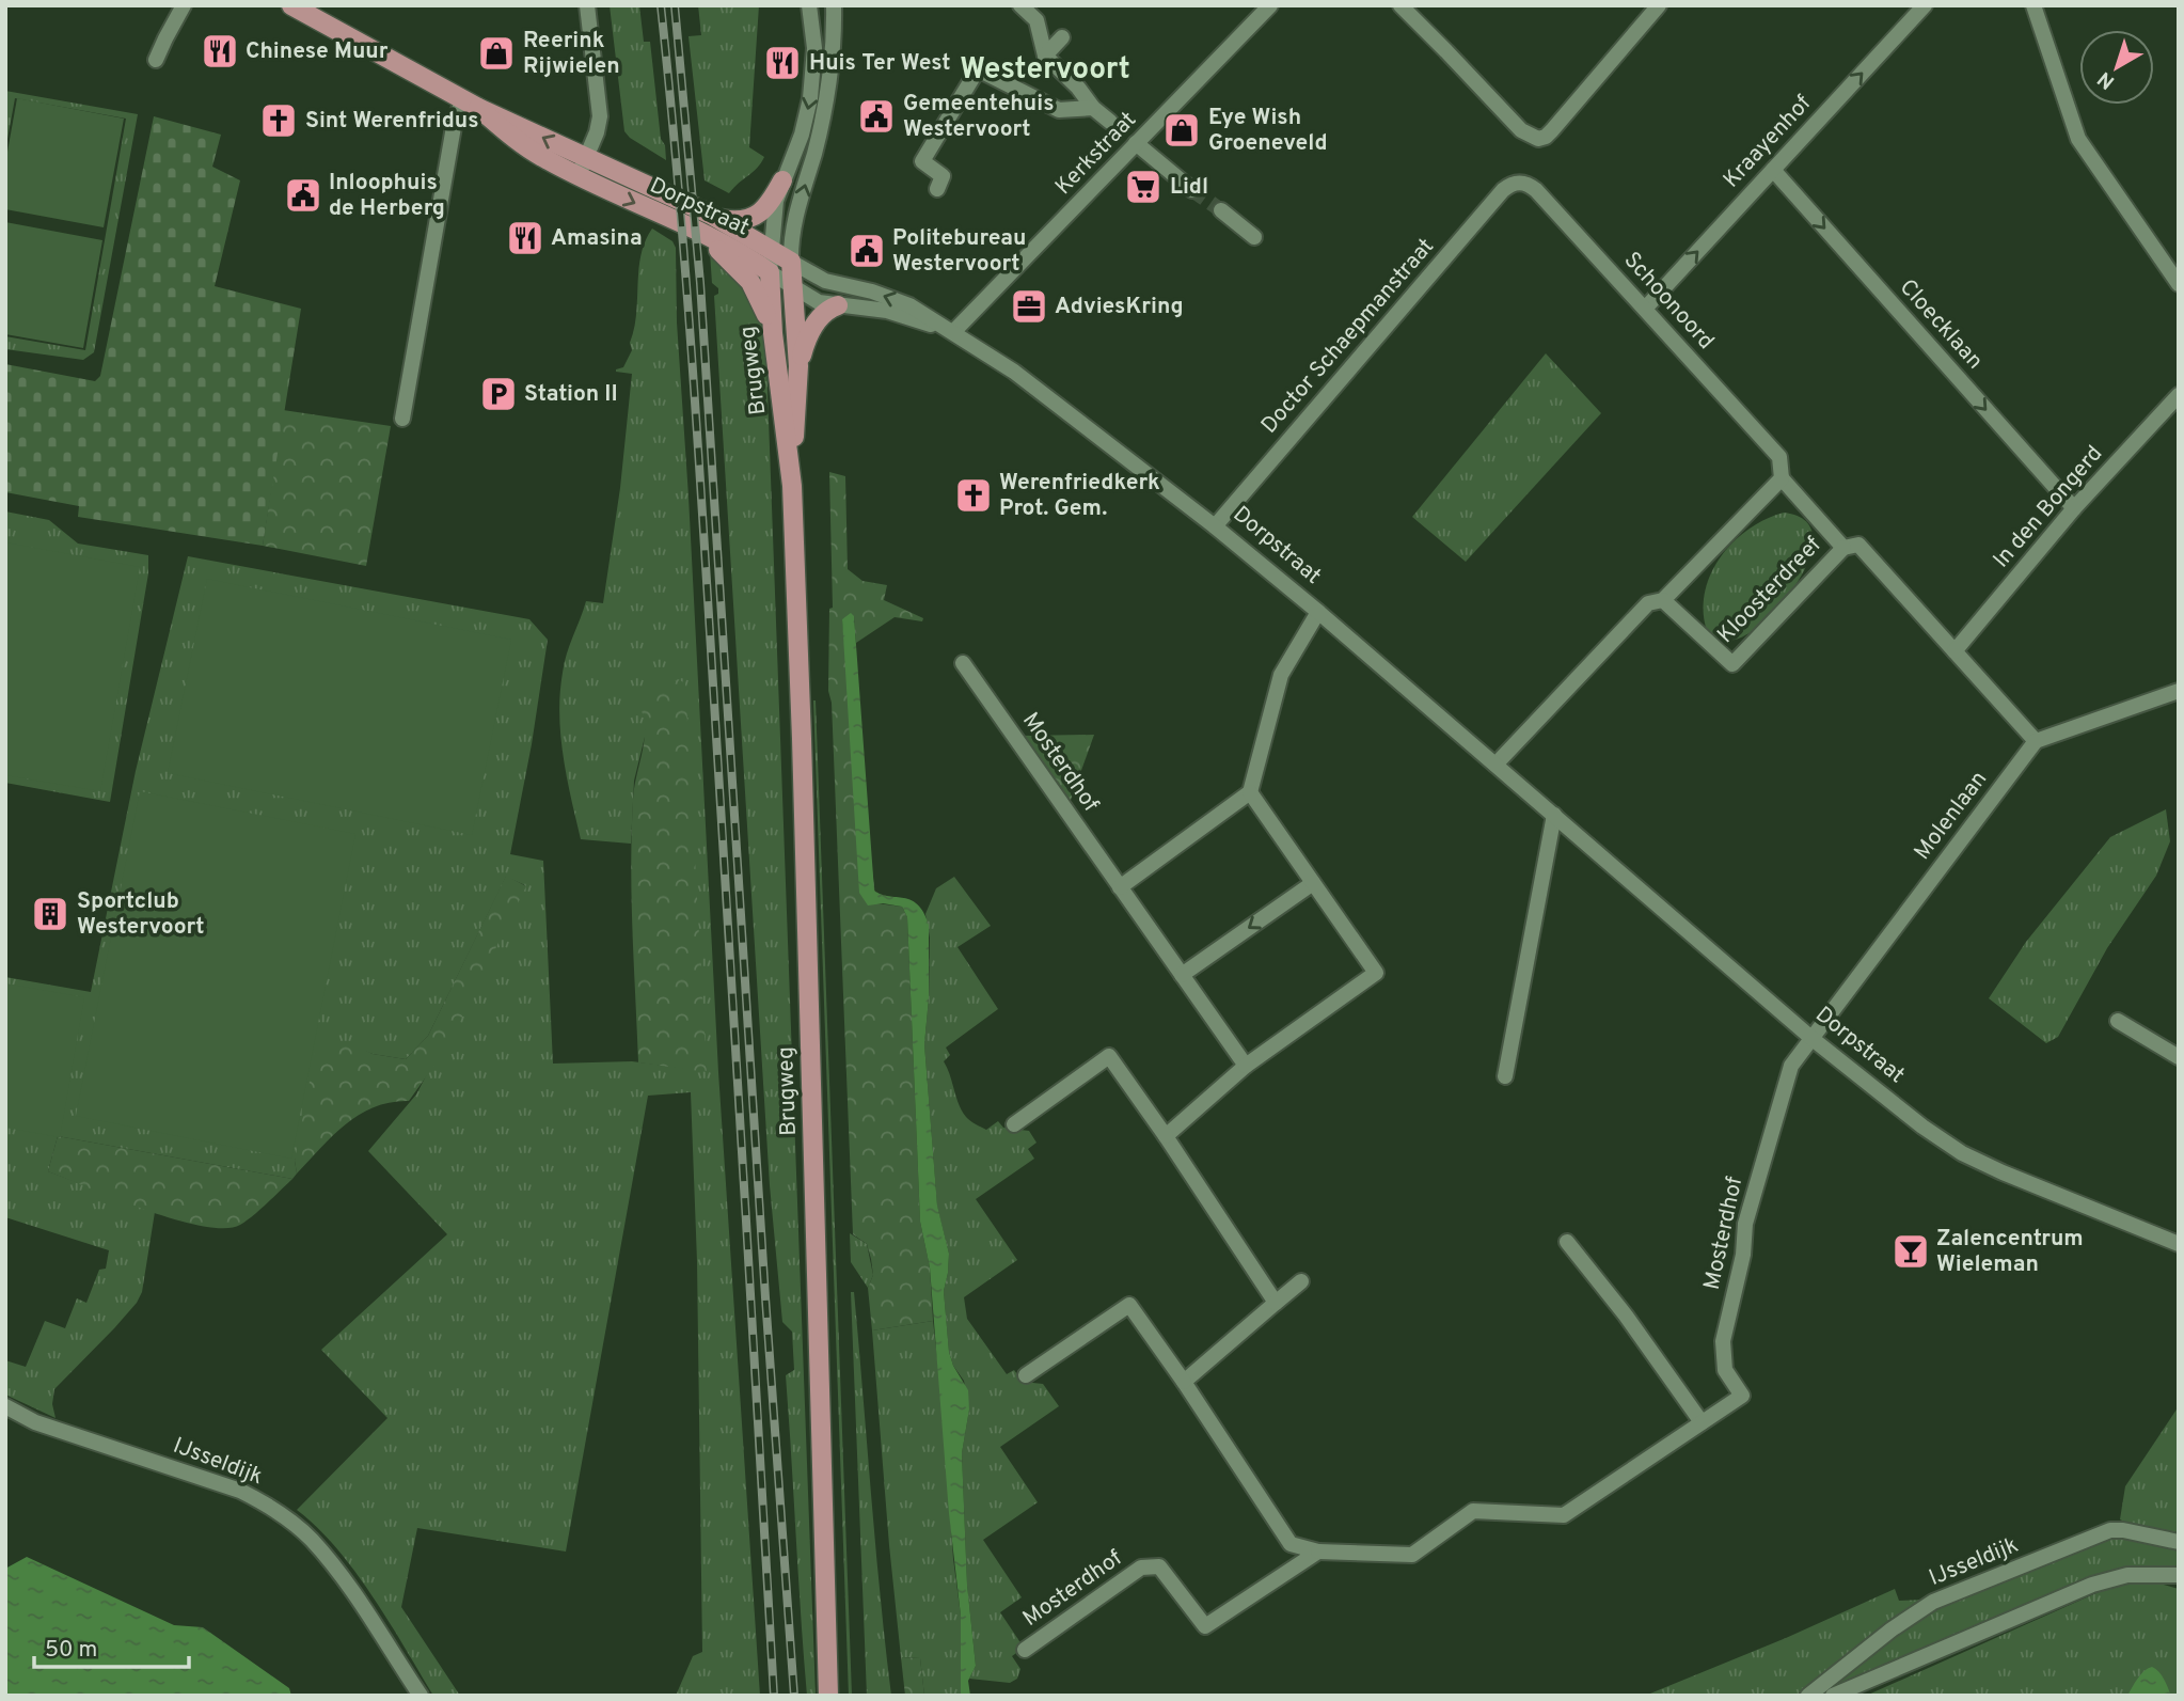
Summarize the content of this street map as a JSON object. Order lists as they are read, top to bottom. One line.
{"streets":{"main road":["Dorpstraat","Brugweg"],"street":["Kraayenhof","Kerkstraat","Schoonoord","Cloecklaan","Doctor Schaepmanstraat","In den Bongerd","Kloosterdreef","Mosterdhof","Molenlaan","IJsseldijk"]},"crossings":[["Kraayenhof","Schoonoord"],["Kraayenhof","Cloecklaan"],["Kerkstraat","Dorpstraat"],["Dorpstraat","Doctor Schaepmanstraat"],["Dorpstraat","Brugweg"],["Dorpstraat","Mosterdhof"],["Dorpstraat","Molenlaan"],["Schoonoord","Doctor Schaepmanstraat"],["Cloecklaan","In den Bongerd"],["Mosterdhof","Molenlaan"]],"one_way":["Kraayenhof","Cloecklaan"],"districts":["Westervoort"],"places":{"restaurant":["Chinese Muur","Huis Ter West","Amasina"],"shop":["Reerink Rijwielen","Eye Wish Groeneveld"],"public building":["Gemeentehuis Westervoort","Inloophuis de Herberg","Politebureau Westervoort"],"church":["Sint Werenfridus","Werenfriedkerk Prot. Gem."],"supermarket":["Lidl"],"office":["AdviesKring"],"parking":["Station II"],"building":["Sportclub Westervoort"],"bar":["Zalencentrum Wieleman"]},"scale_bar":"50 m","north":"bottom left"}
